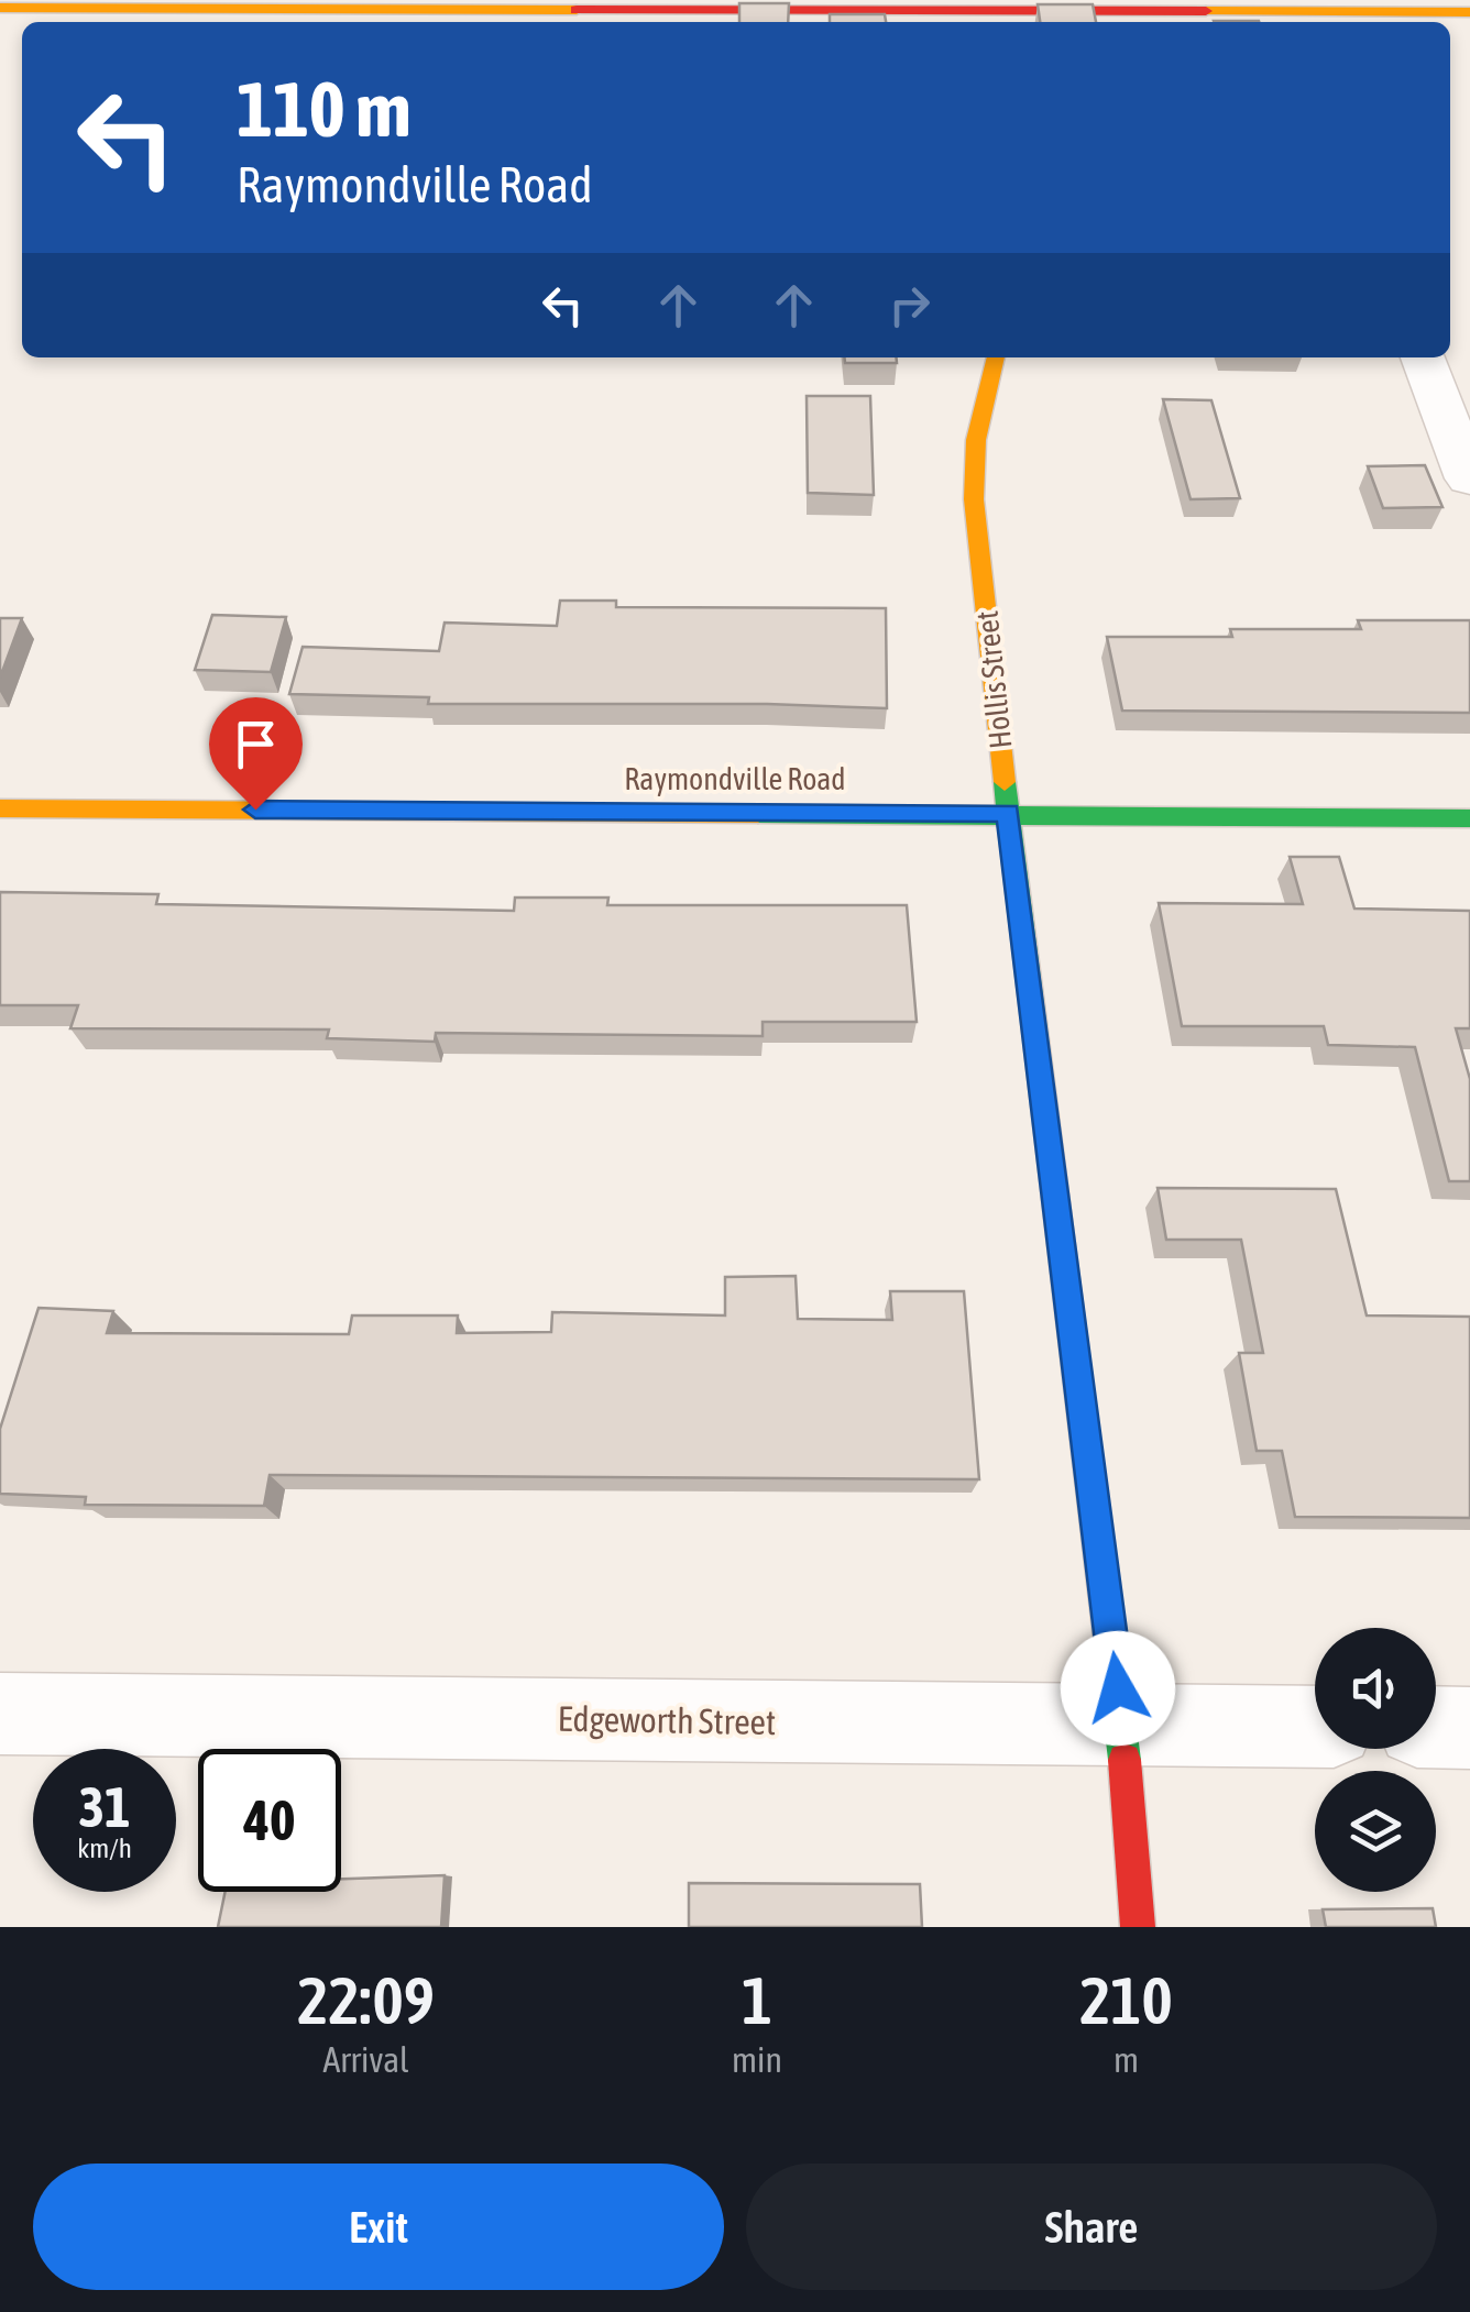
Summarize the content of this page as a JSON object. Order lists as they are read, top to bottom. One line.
{"streets":{"street":["Hollis Street","Raymondville Road","Edgeworth Street"]},"crossings":[["Hollis Street","Raymondville Road"],["Hollis Street","Edgeworth Street"]],"page":{"turn":["110 m","Raymondville Road"],"speed":"31 km/h","limit":"40","eta":["22:09","Arrival","1","min","210","m"],"buttons":["Exit","Share"]}}
